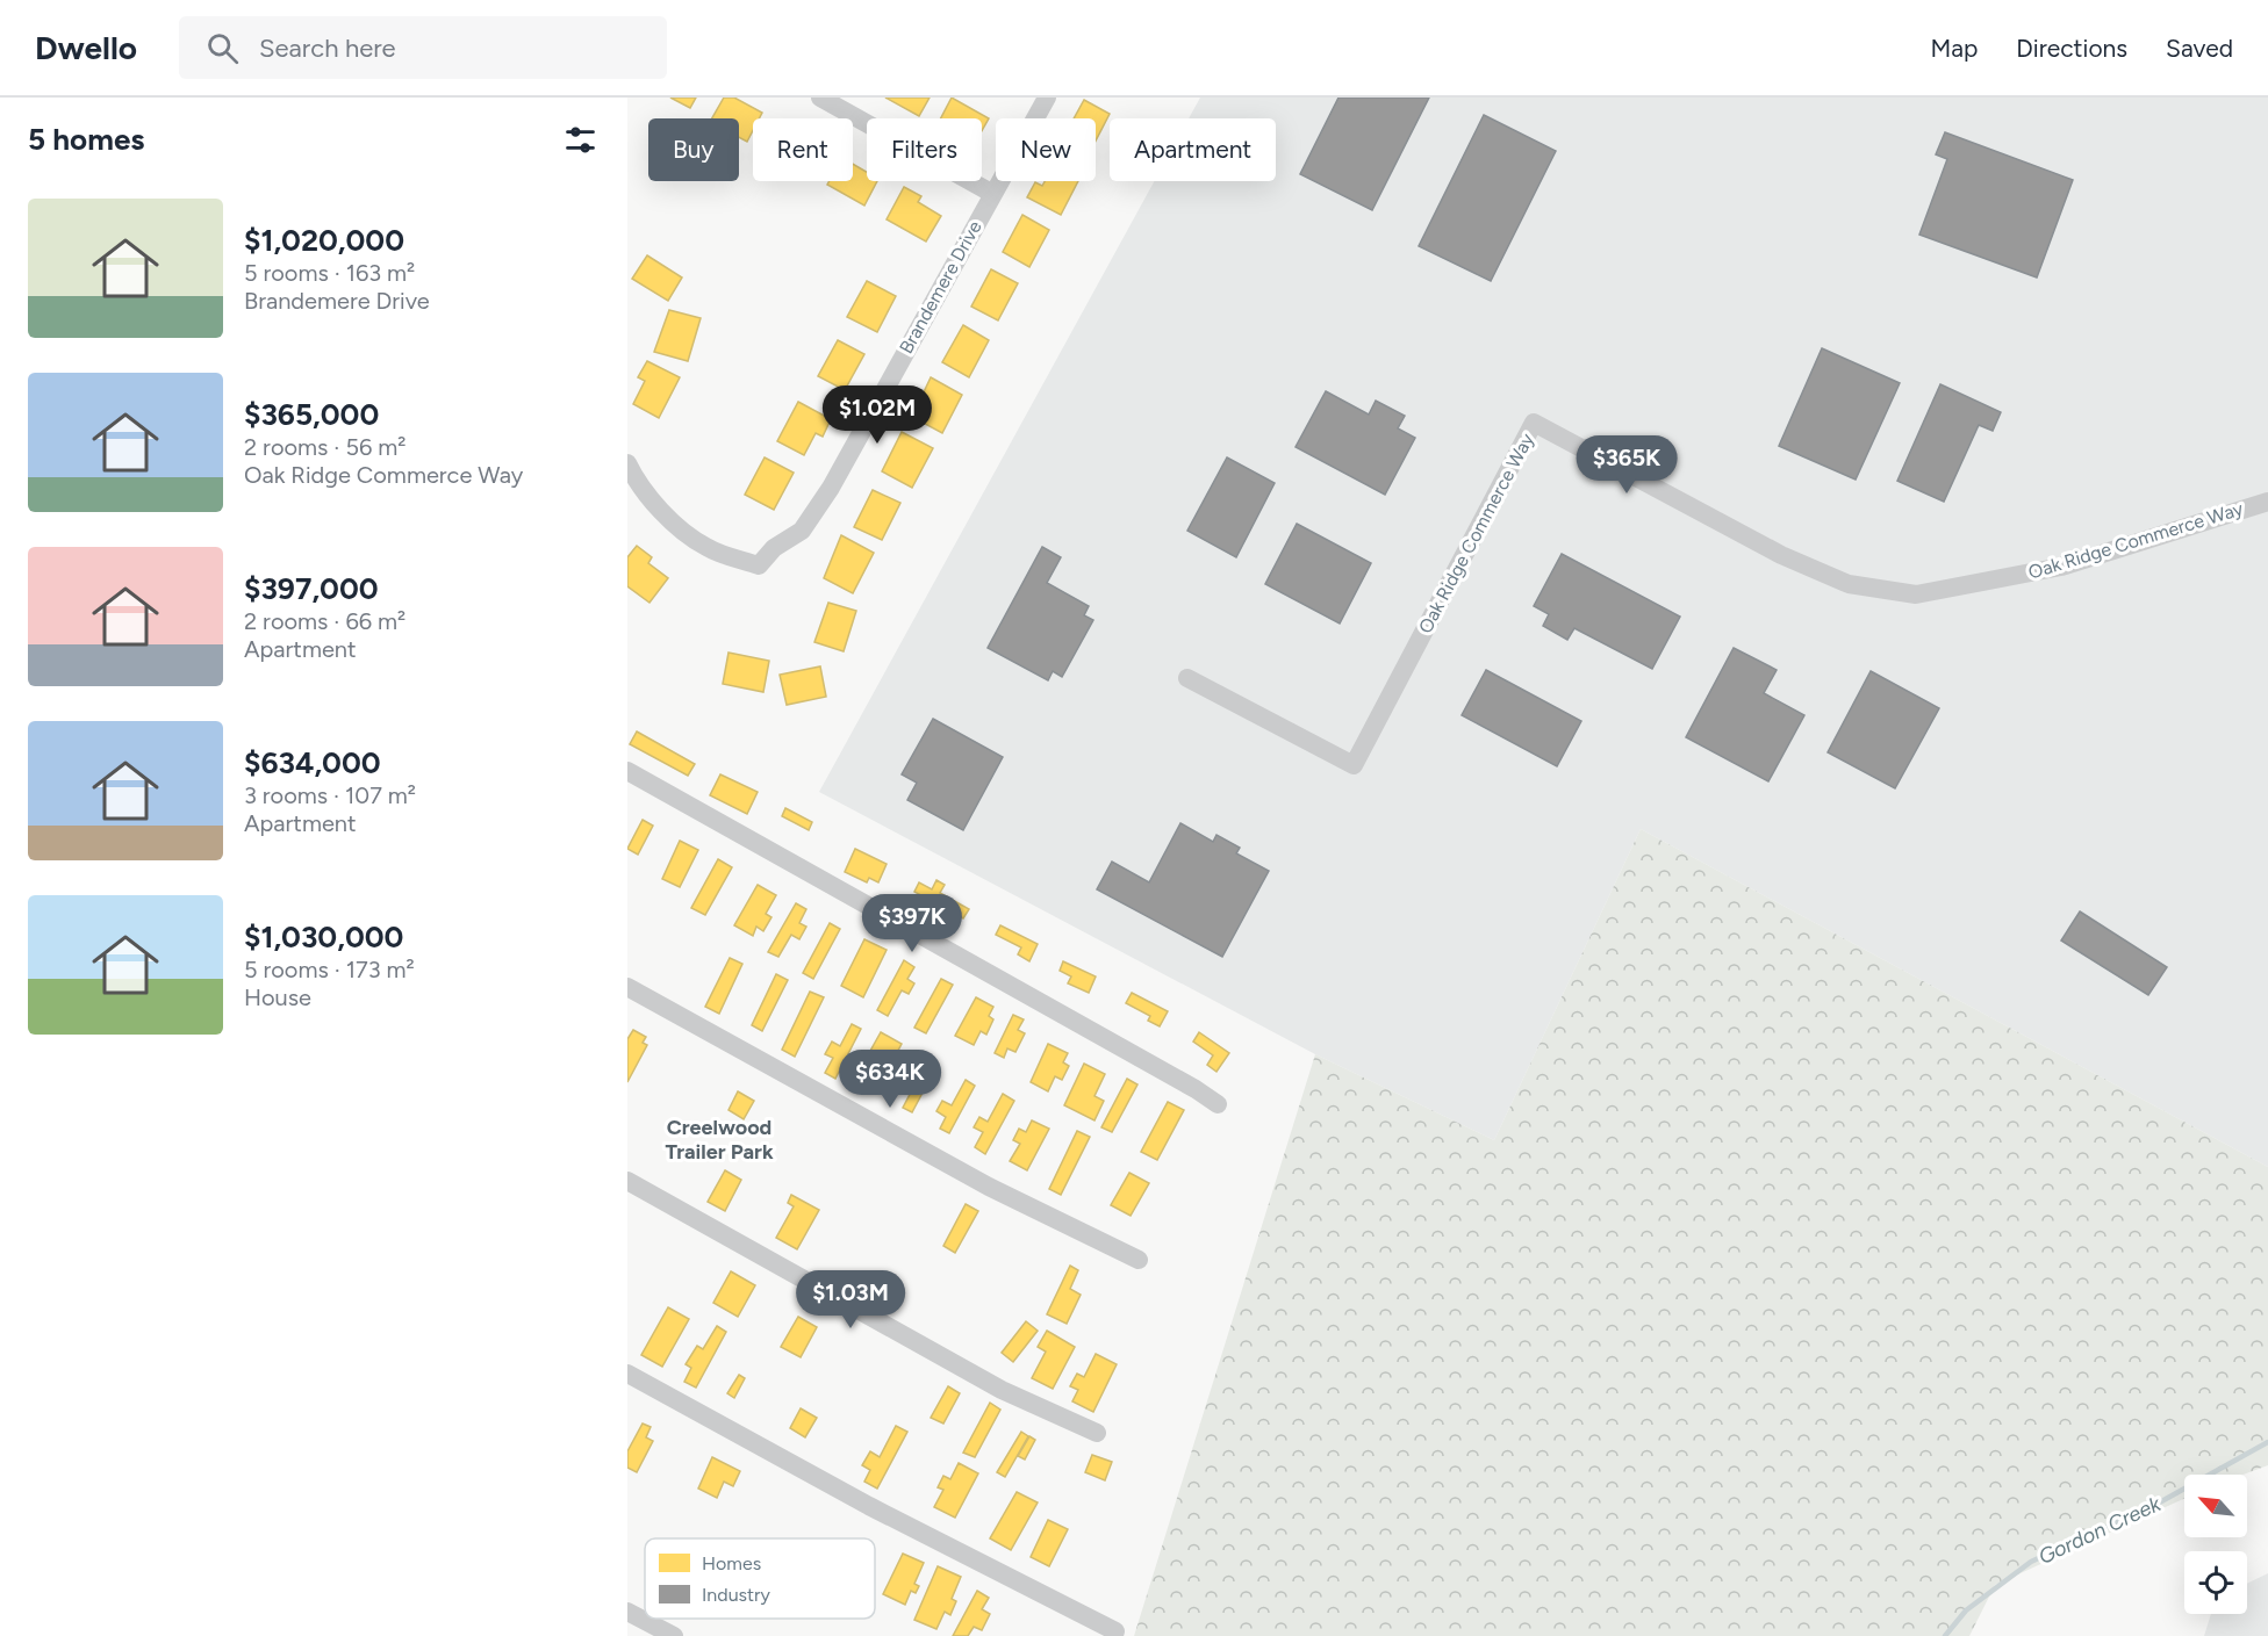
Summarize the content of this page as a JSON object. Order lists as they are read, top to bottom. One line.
{"streets":{"street":["Brandemere Drive","Oak Ridge Commerce Way"]},"districts":["Creelwood Trailer Park"],"water":["Gordon Creek"],"legend":["Homes","Industry"],"north":"top left","page":{"header":"Dwello","search":"Search here","nav":["Map","Directions","Saved"],"heading":"5 homes","chip":["Buy","Rent","Filters","New","Apartment"],"list":[{"name":"$1,020,000","note":"5 rooms · 163 m² · Brandemere Drive"},{"name":"$365,000","note":"2 rooms · 56 m² · Oak Ridge Commerce Way"},{"name":"$397,000","note":"2 rooms · 66 m² · Apartment"},{"name":"$634,000","note":"3 rooms · 107 m² · Apartment"},{"name":"$1,030,000","note":"5 rooms · 173 m² · House"}],"price":["$1.02M","$365K","$397K","$634K","$1.03M"]}}
